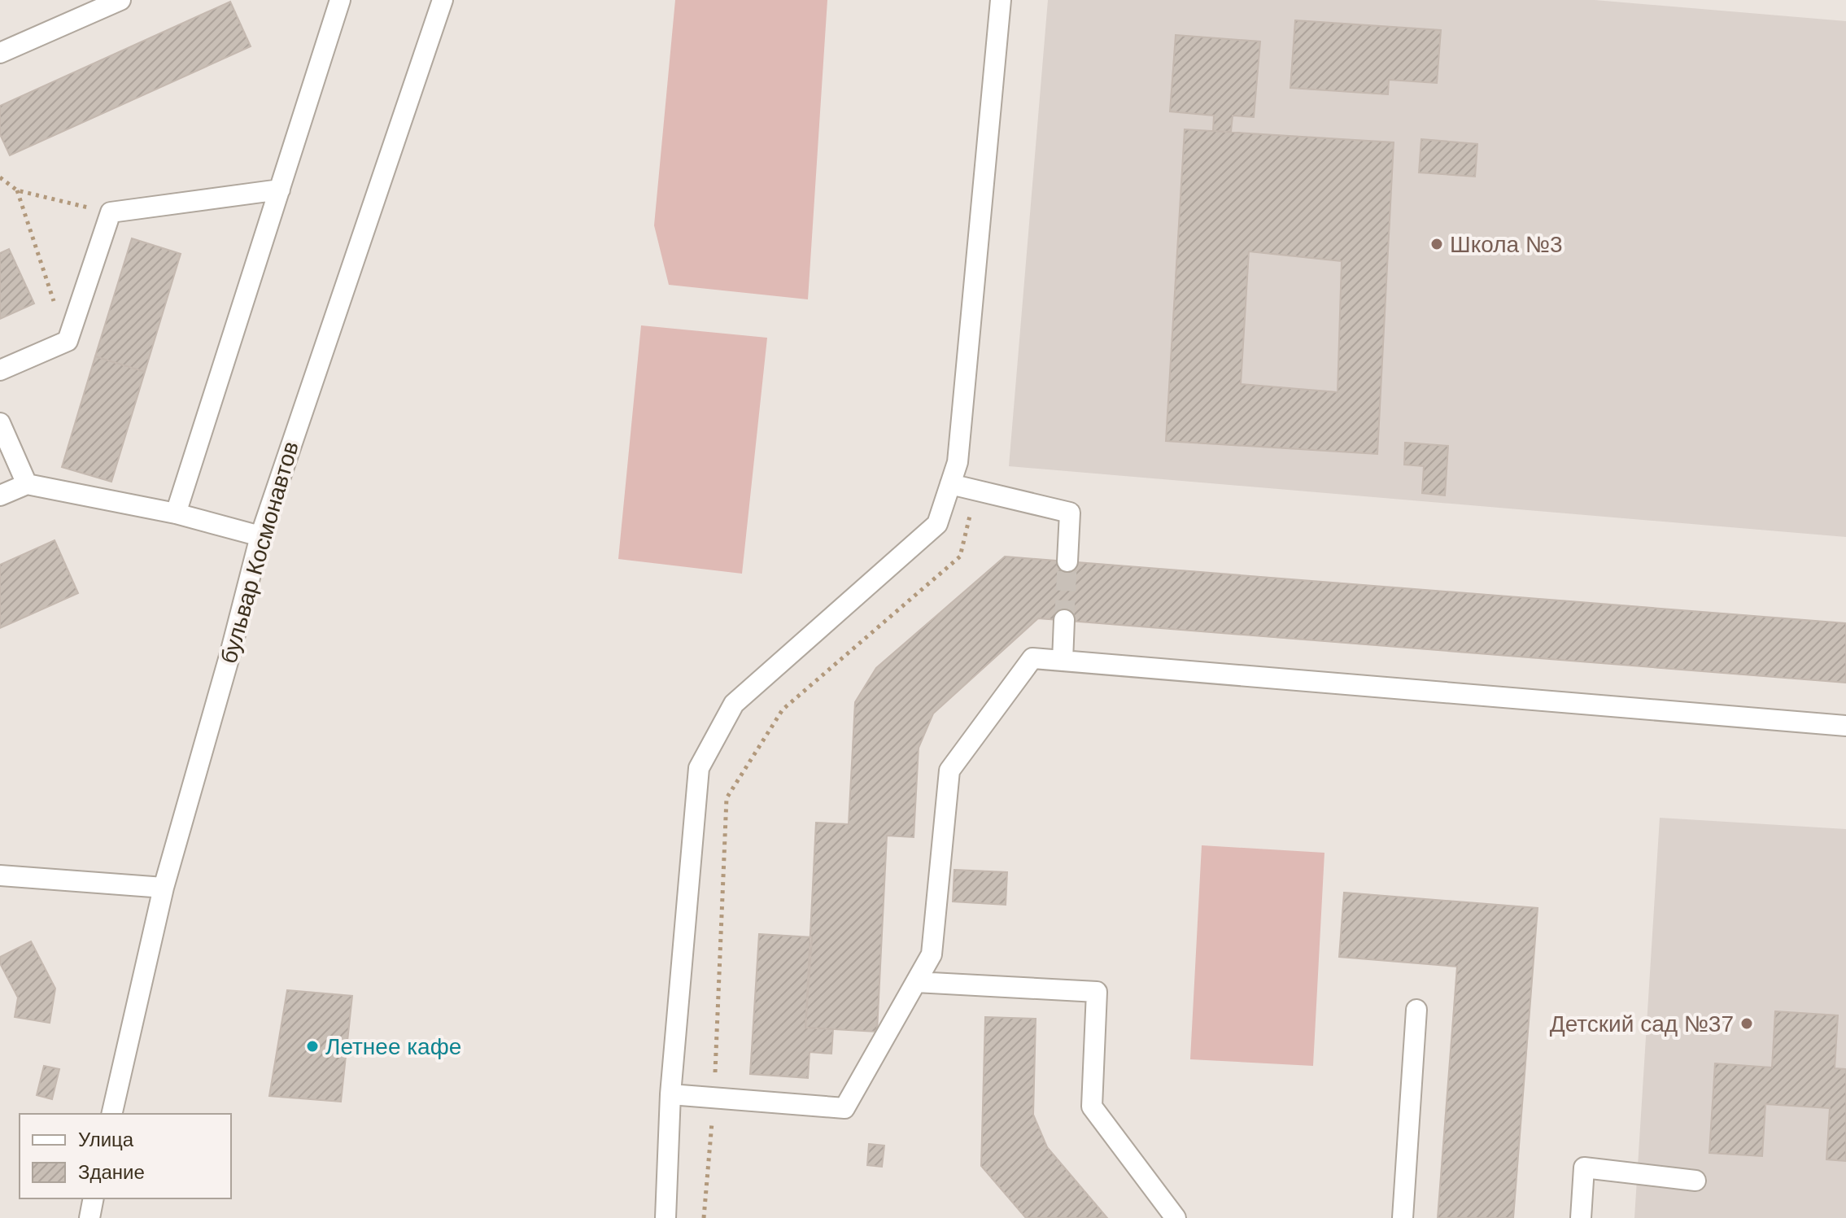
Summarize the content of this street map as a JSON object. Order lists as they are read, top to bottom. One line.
{"streets":{"street":["бульвар Космонавтов"]},"places":["Школа №3","Детский сад №37","Летнее кафе"],"legend":["Улица","Здание"]}
